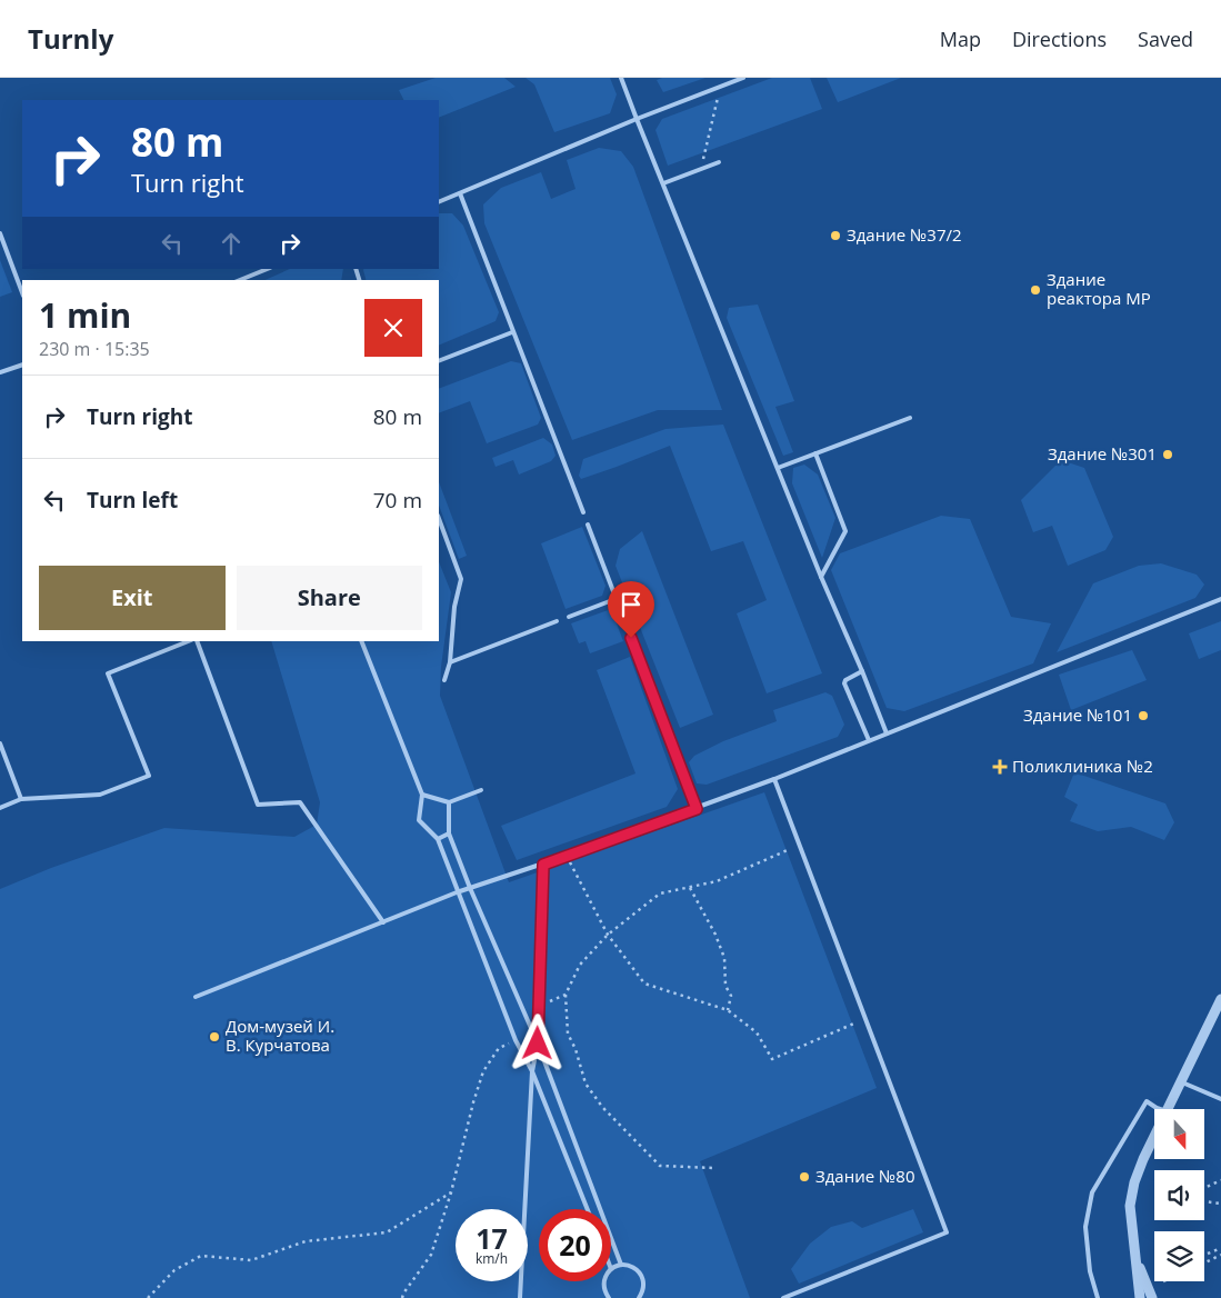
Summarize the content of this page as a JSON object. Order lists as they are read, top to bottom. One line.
{"places":{"other":["Здание №37/2","Здание реактора МР","Здание №301","Здание №101","Дом-музей И. В. Курчатова","Здание №80"],"health":["Поликлиника №2"]},"north":"bottom","page":{"header":"Turnly","nav":["Map","Directions","Saved"],"turn":["80 m","Turn right"],"heading":["1 min","230 m · 15:35"],"list":[{"name":"Turn right","value":"80 m"},{"name":"Turn left","value":"70 m"}],"buttons":["Exit","Share"],"speed":"17 km/h","limit":"20"}}
